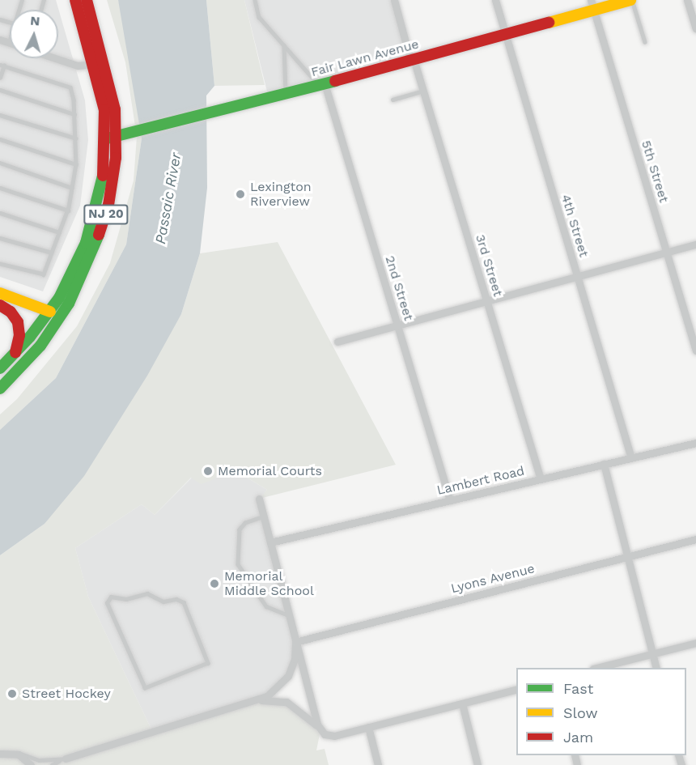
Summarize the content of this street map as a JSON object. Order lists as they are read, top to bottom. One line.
{"streets":{"main road":["Fair Lawn Avenue","NJ 20"],"street":["5th Street","4th Street","3rd Street","2nd Street","Lambert Road","Lyons Avenue"]},"crossings":[["Fair Lawn Avenue","5th Street"],["Fair Lawn Avenue","NJ 20"],["Fair Lawn Avenue","4th Street"],["Fair Lawn Avenue","3rd Street"],["Fair Lawn Avenue","2nd Street"],["4th Street","Lambert Road"],["3rd Street","Lambert Road"],["2nd Street","Lambert Road"]],"water":["Passaic River"],"places":["Lexington Riverview","Memorial Courts","Memorial Middle School","Street Hockey"],"legend":["Fast","Slow","Jam"],"north":"top"}
